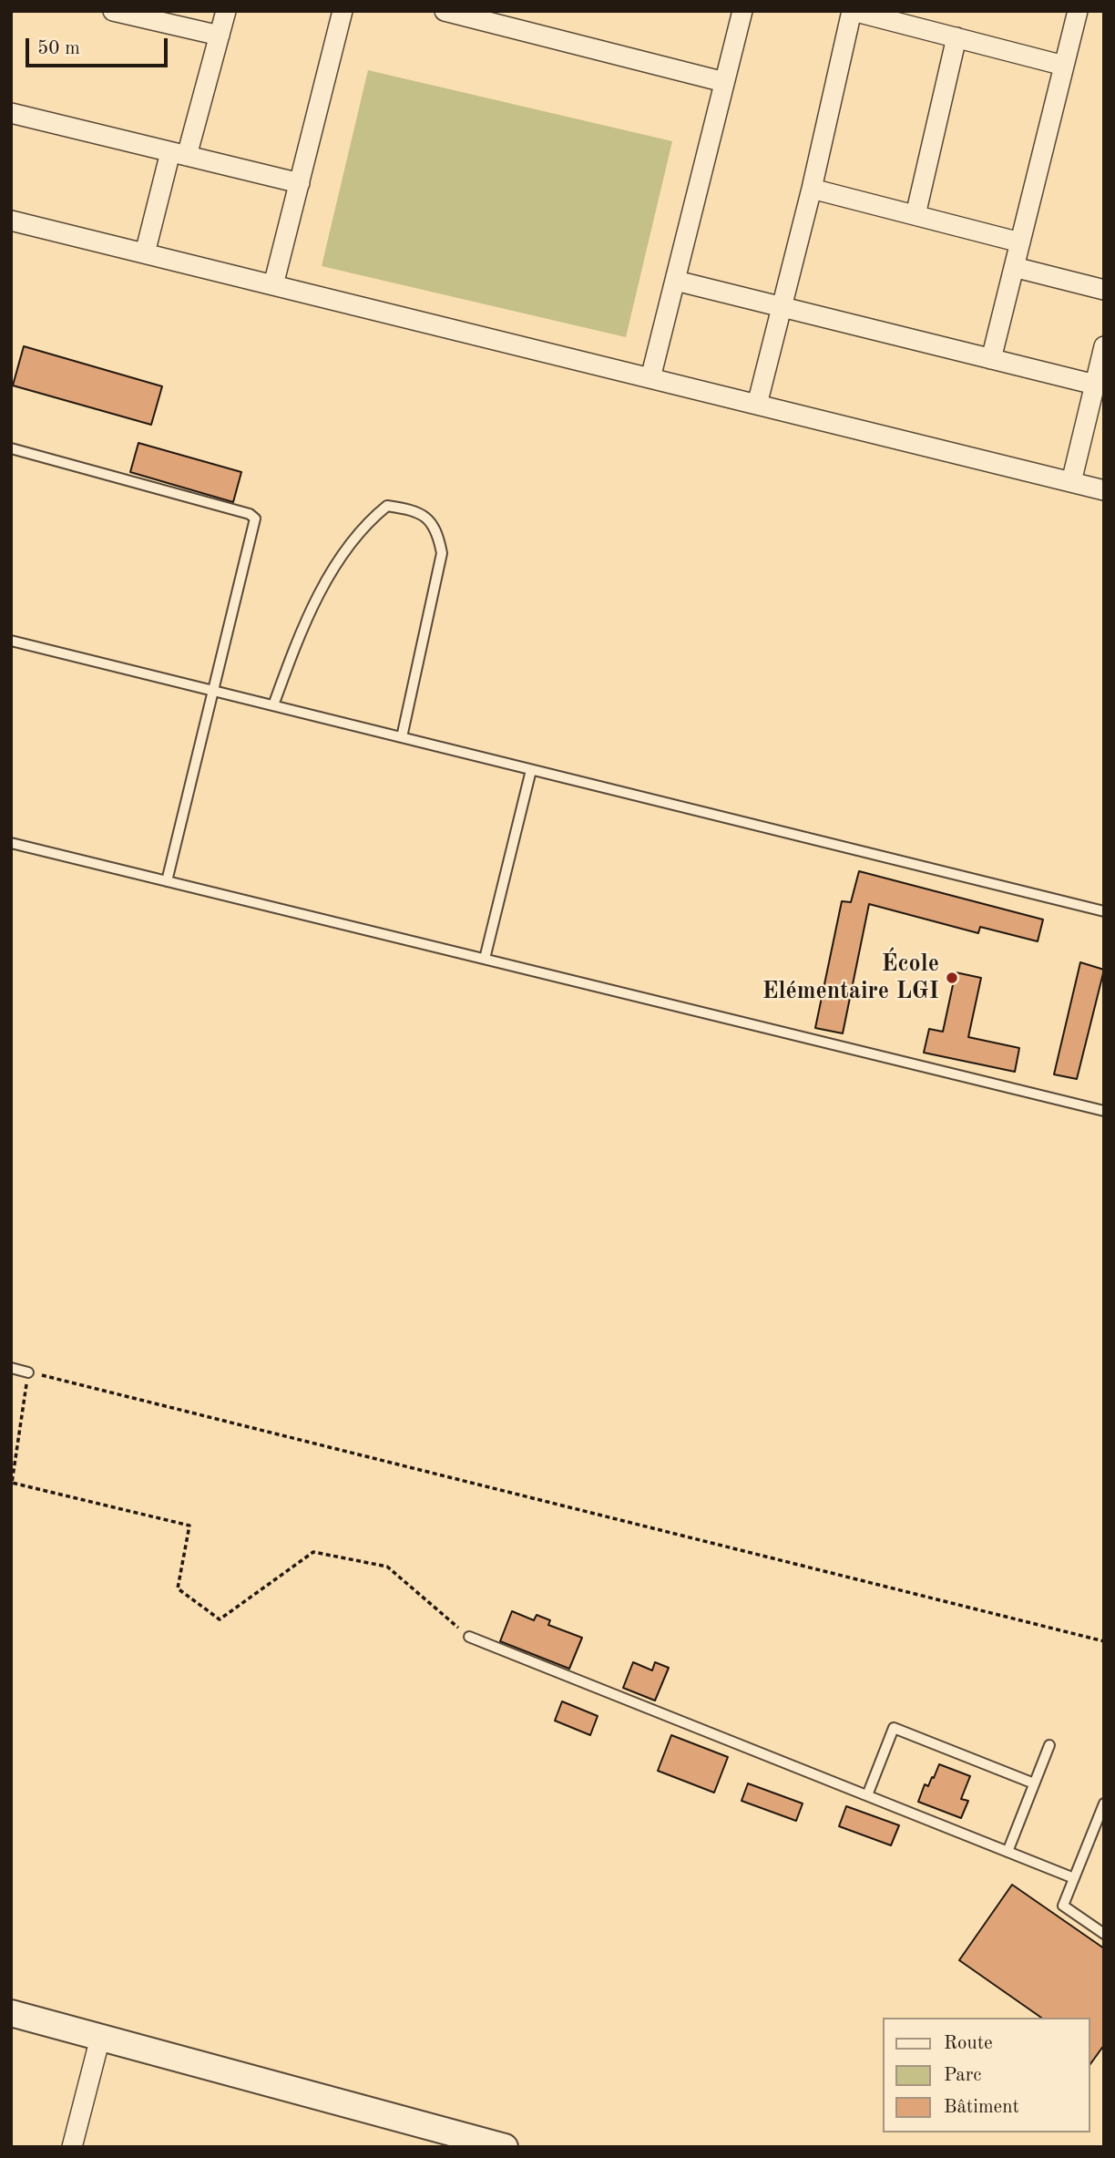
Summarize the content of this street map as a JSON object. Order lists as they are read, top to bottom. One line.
{"places":["École Elémentaire LGI"],"legend":["Route","Parc","Bâtiment"],"scale_bar":"50 m"}
